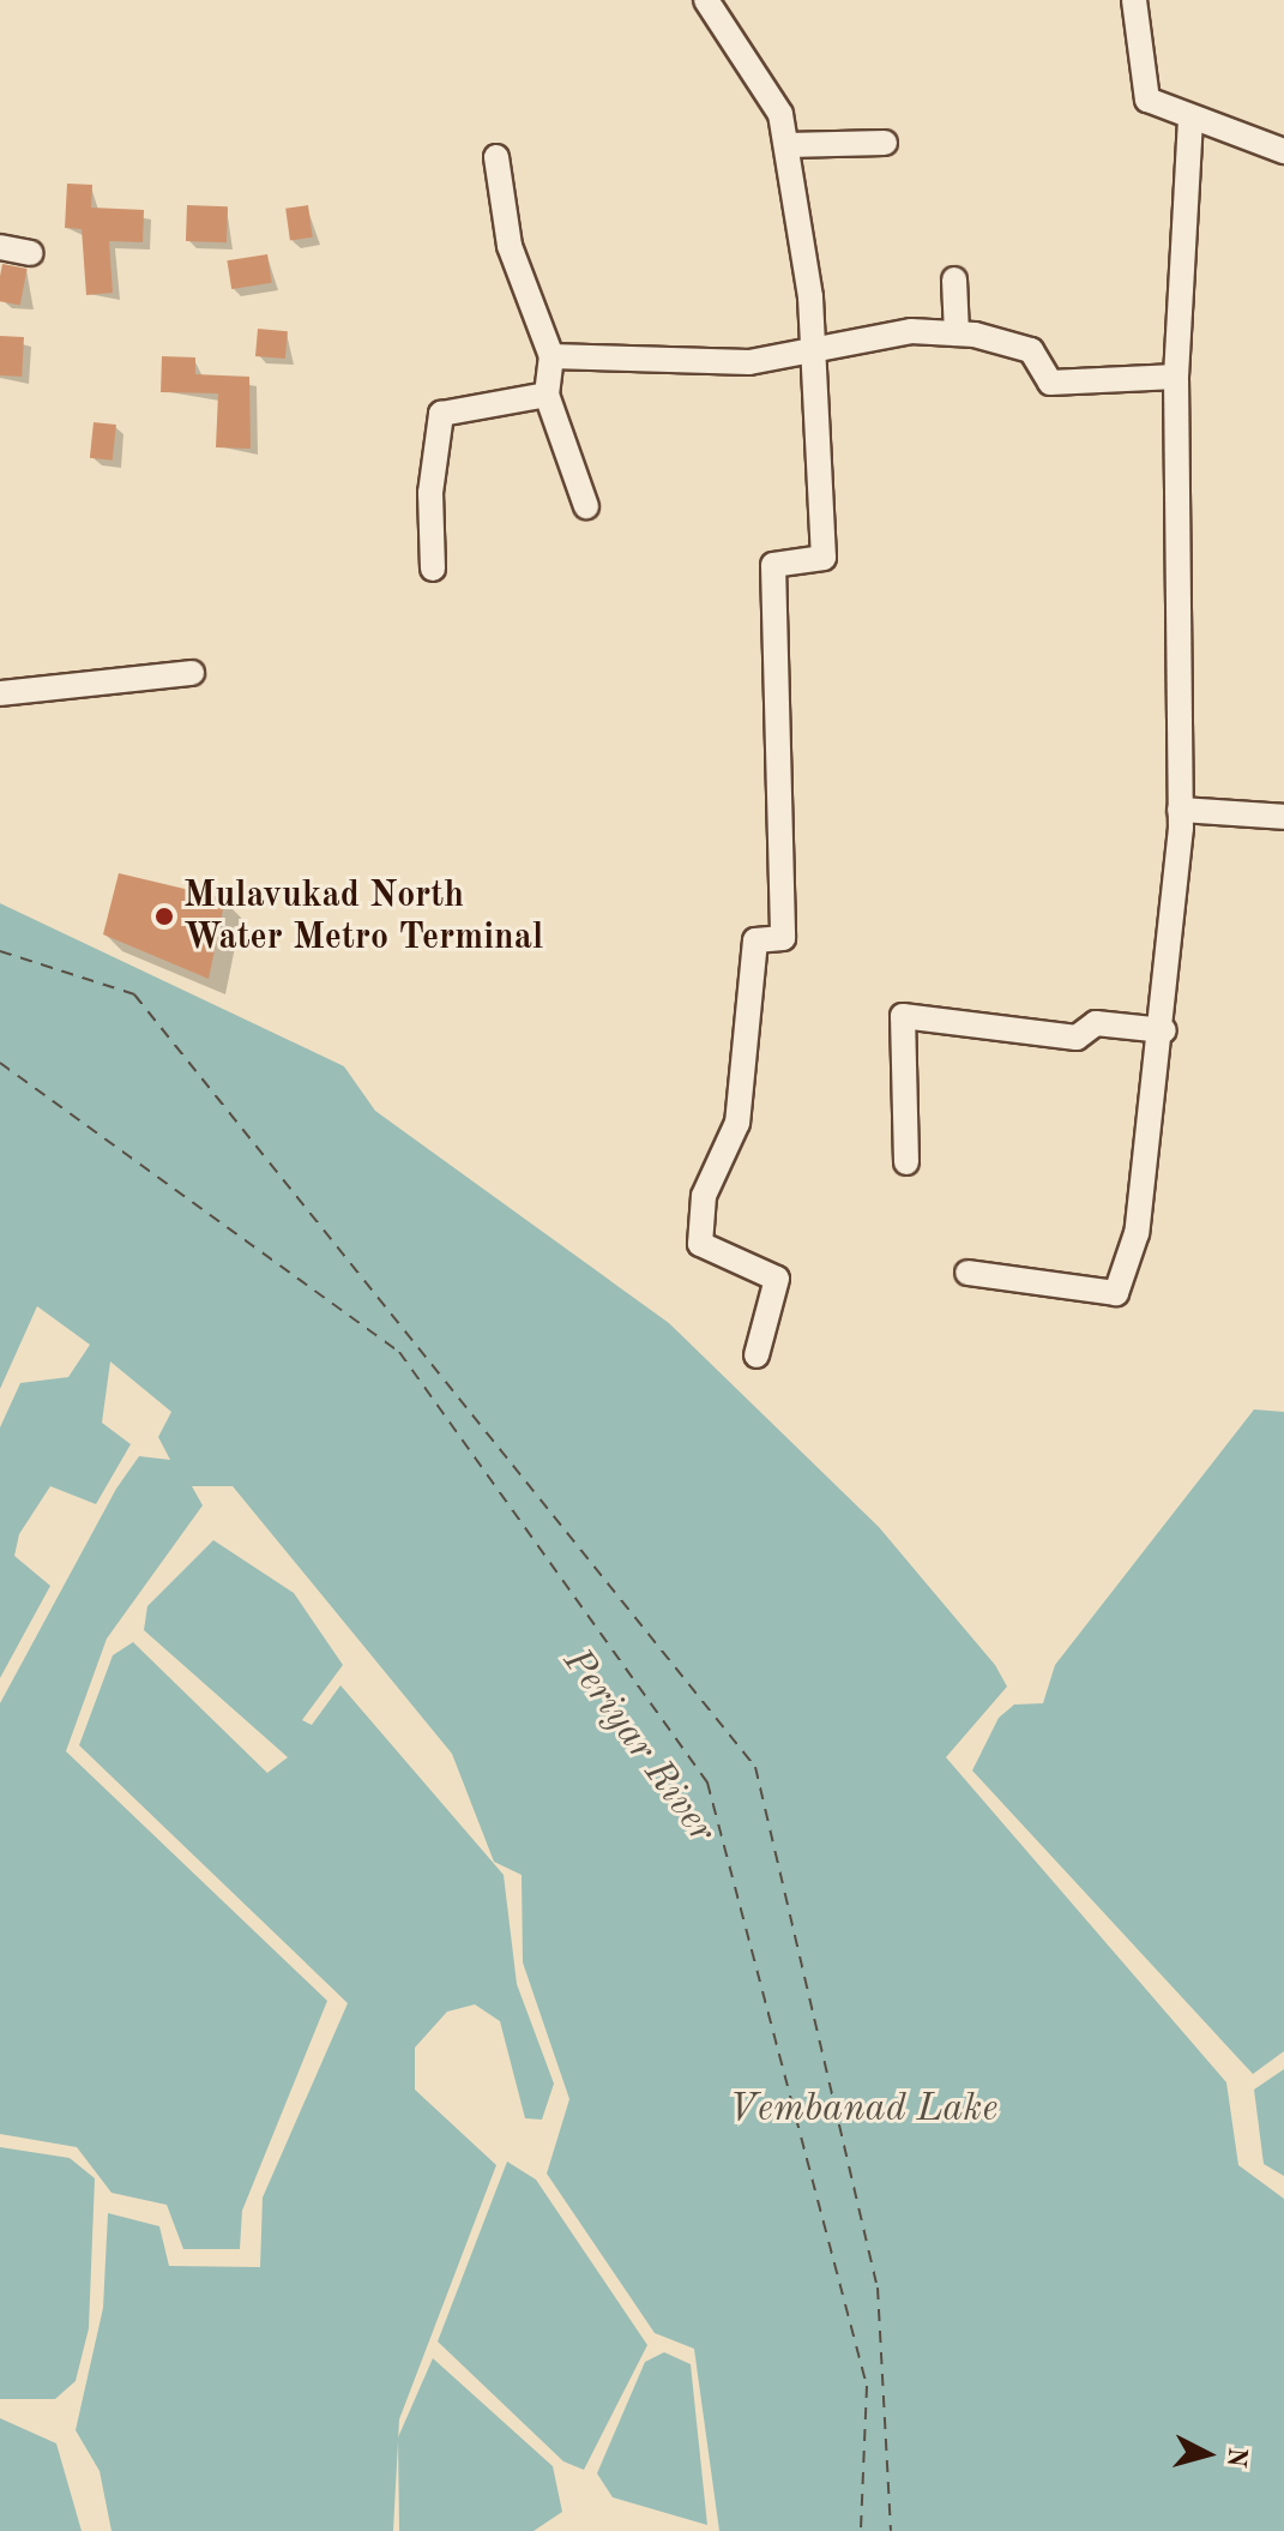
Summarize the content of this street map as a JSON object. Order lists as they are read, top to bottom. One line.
{"water":["Periyar River","Vembanad Lake"],"places":["Mulavukad North Water Metro Terminal"],"north":"right"}
